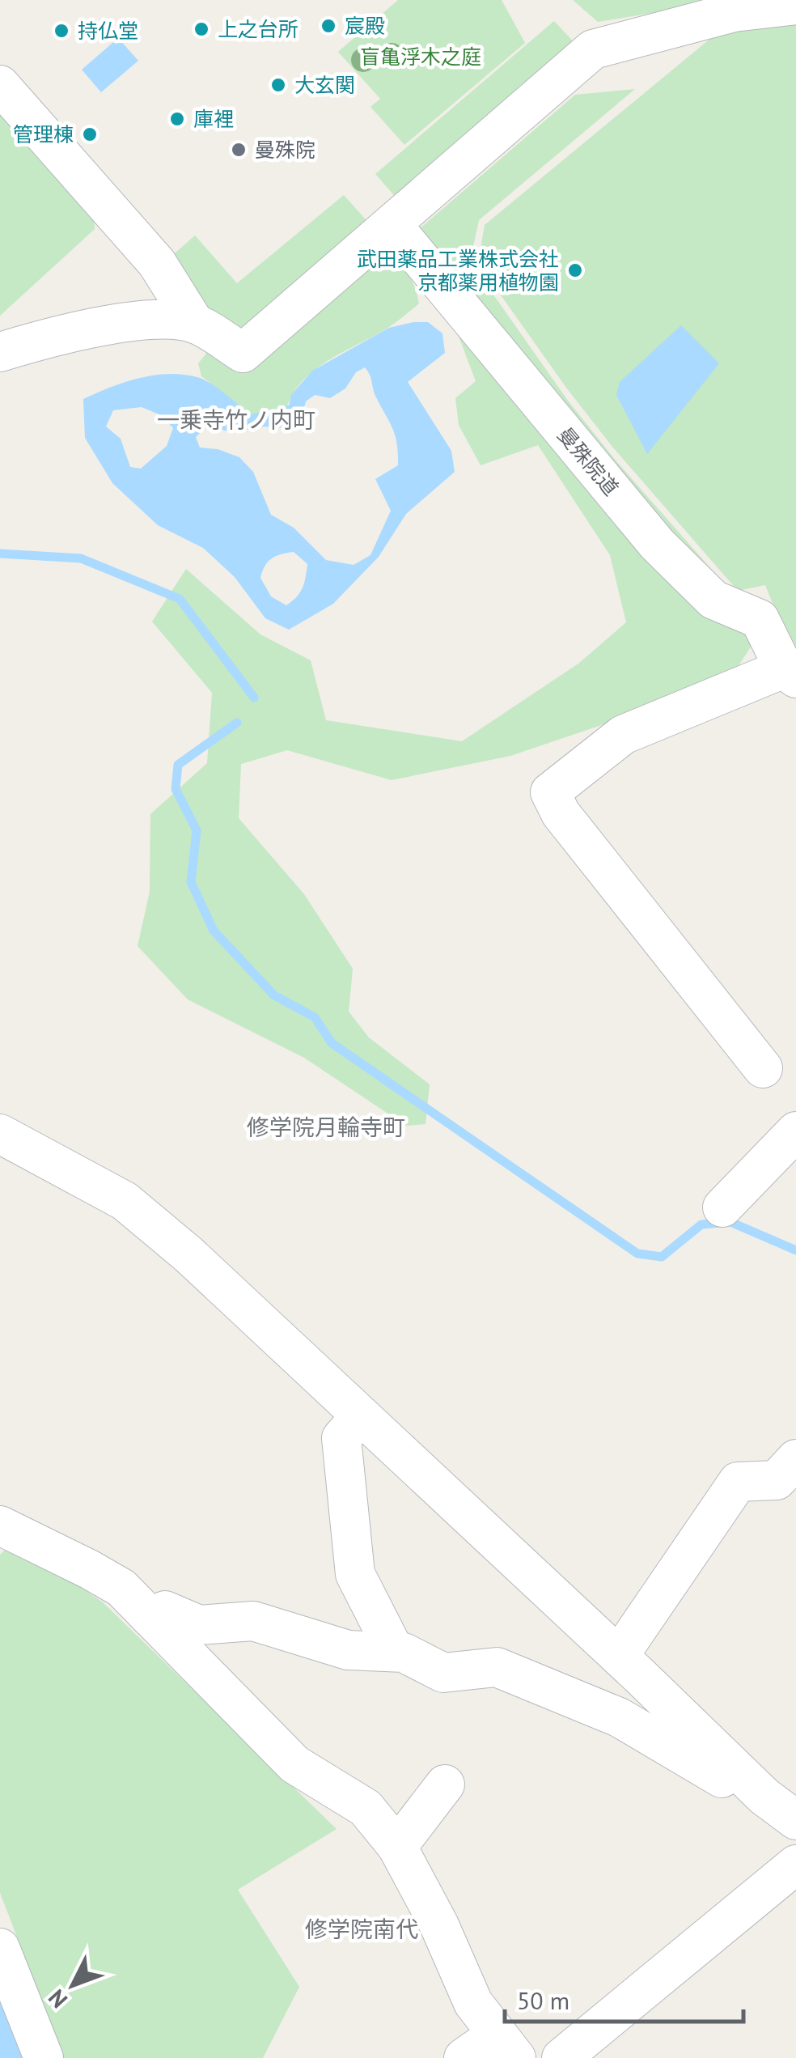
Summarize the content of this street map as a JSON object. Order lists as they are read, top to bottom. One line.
{"streets":{"street":["曼殊院道"]},"districts":["一乗寺竹ノ内町","修学院月輪寺町","修学院南代"],"parks":["盲亀浮木之庭"],"places":["宸殿","上之台所","持仏堂","大玄関","庫裡","管理棟","曼殊院","武田薬品工業株式会社 京都薬用植物園"],"scale_bar":"50 m","north":"bottom left"}
